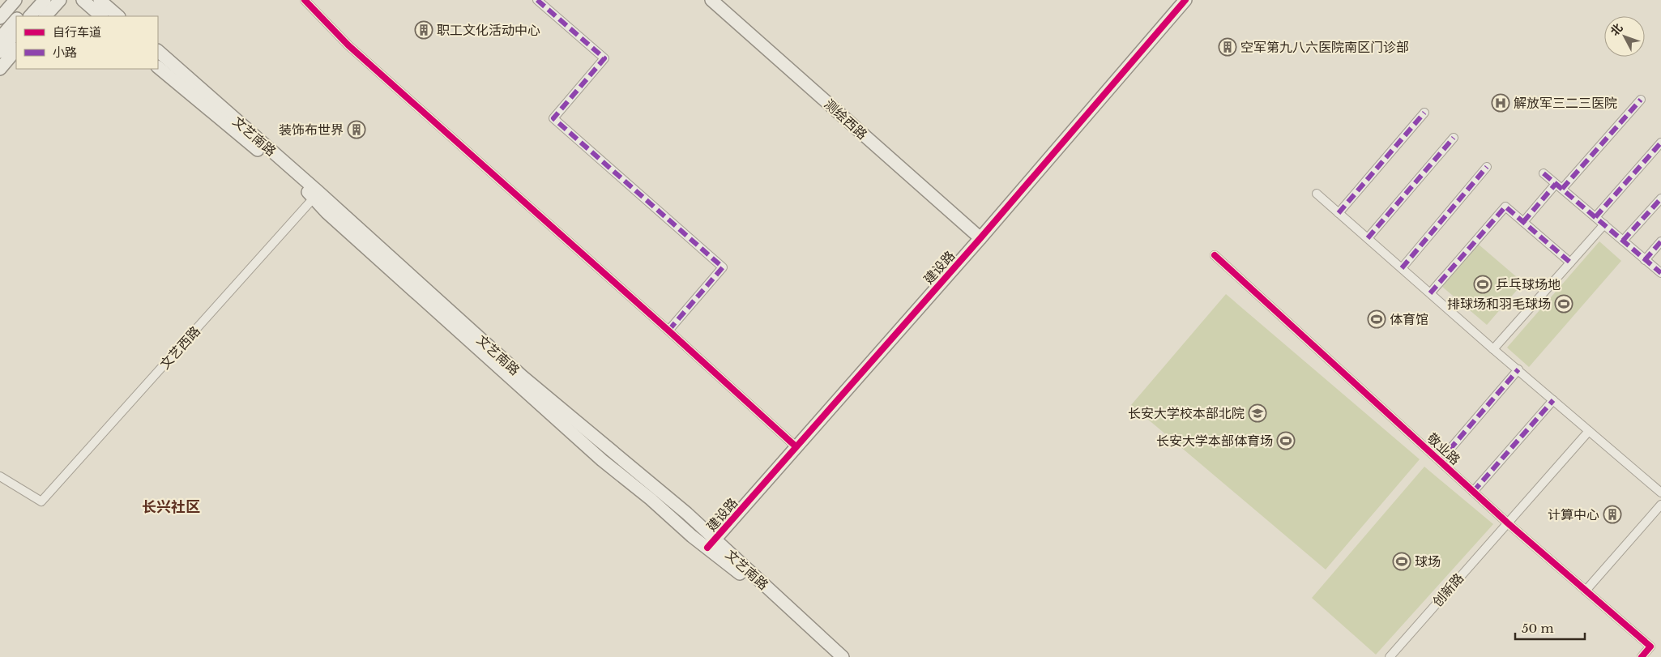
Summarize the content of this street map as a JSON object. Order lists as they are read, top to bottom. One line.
{"streets":{"main road":["测绘西路","文艺南路","建设路"],"street":["文艺西路","敬业路","创新路"]},"crossings":[["测绘西路","建设路"],["文艺南路","建设路"],["文艺南路","文艺西路"],["敬业路","创新路"]],"districts":["长兴社区"],"places":{"building":["职工文化活动中心","空军第九八六医院南区门诊部","装饰布世界","计算中心"],"hospital":["解放军三二三医院"],"sports":["乒乓球场地","排球场和羽毛球场","体育馆","长安大学本部体育场","球场"],"school or university":["长安大学校本部北院"]},"legend":["自行车道","小路"],"scale_bar":"50 m","north":"top left"}
